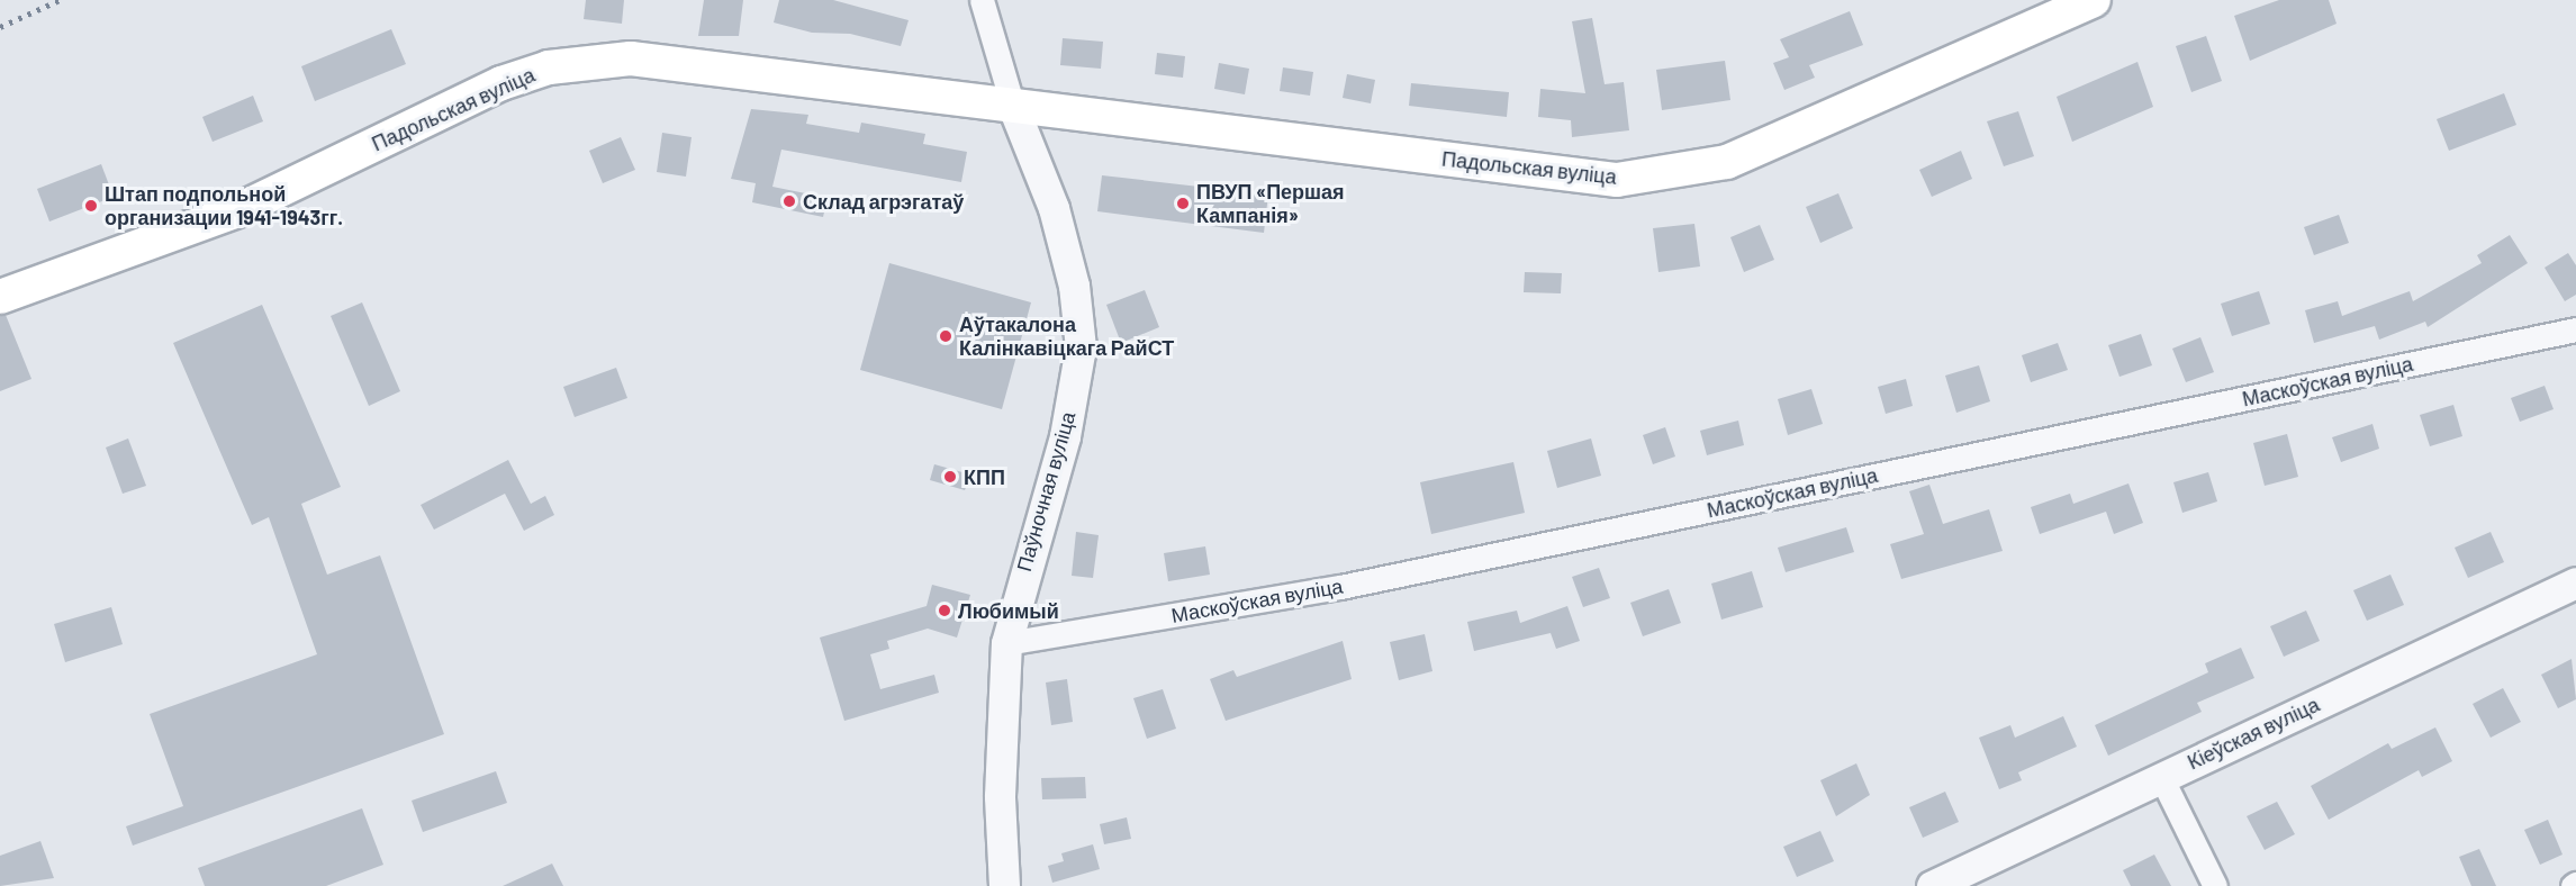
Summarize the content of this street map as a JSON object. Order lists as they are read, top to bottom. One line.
{"streets":{"main road":["Падольская вуліца"],"street":["Маскоўская вуліца","Паўночная вуліца","Кіеўская вуліца"]},"crossings":[["Падольская вуліца","Паўночная вуліца"],["Маскоўская вуліца","Паўночная вуліца"]],"places":["Склад агрэгатаў","ПВУП «Першая Кампанія»","Штап подпольной организации 1941-1943гг.","Аўтакалона Калінкавіцкага РайСТ","КПП","Любимый"]}
